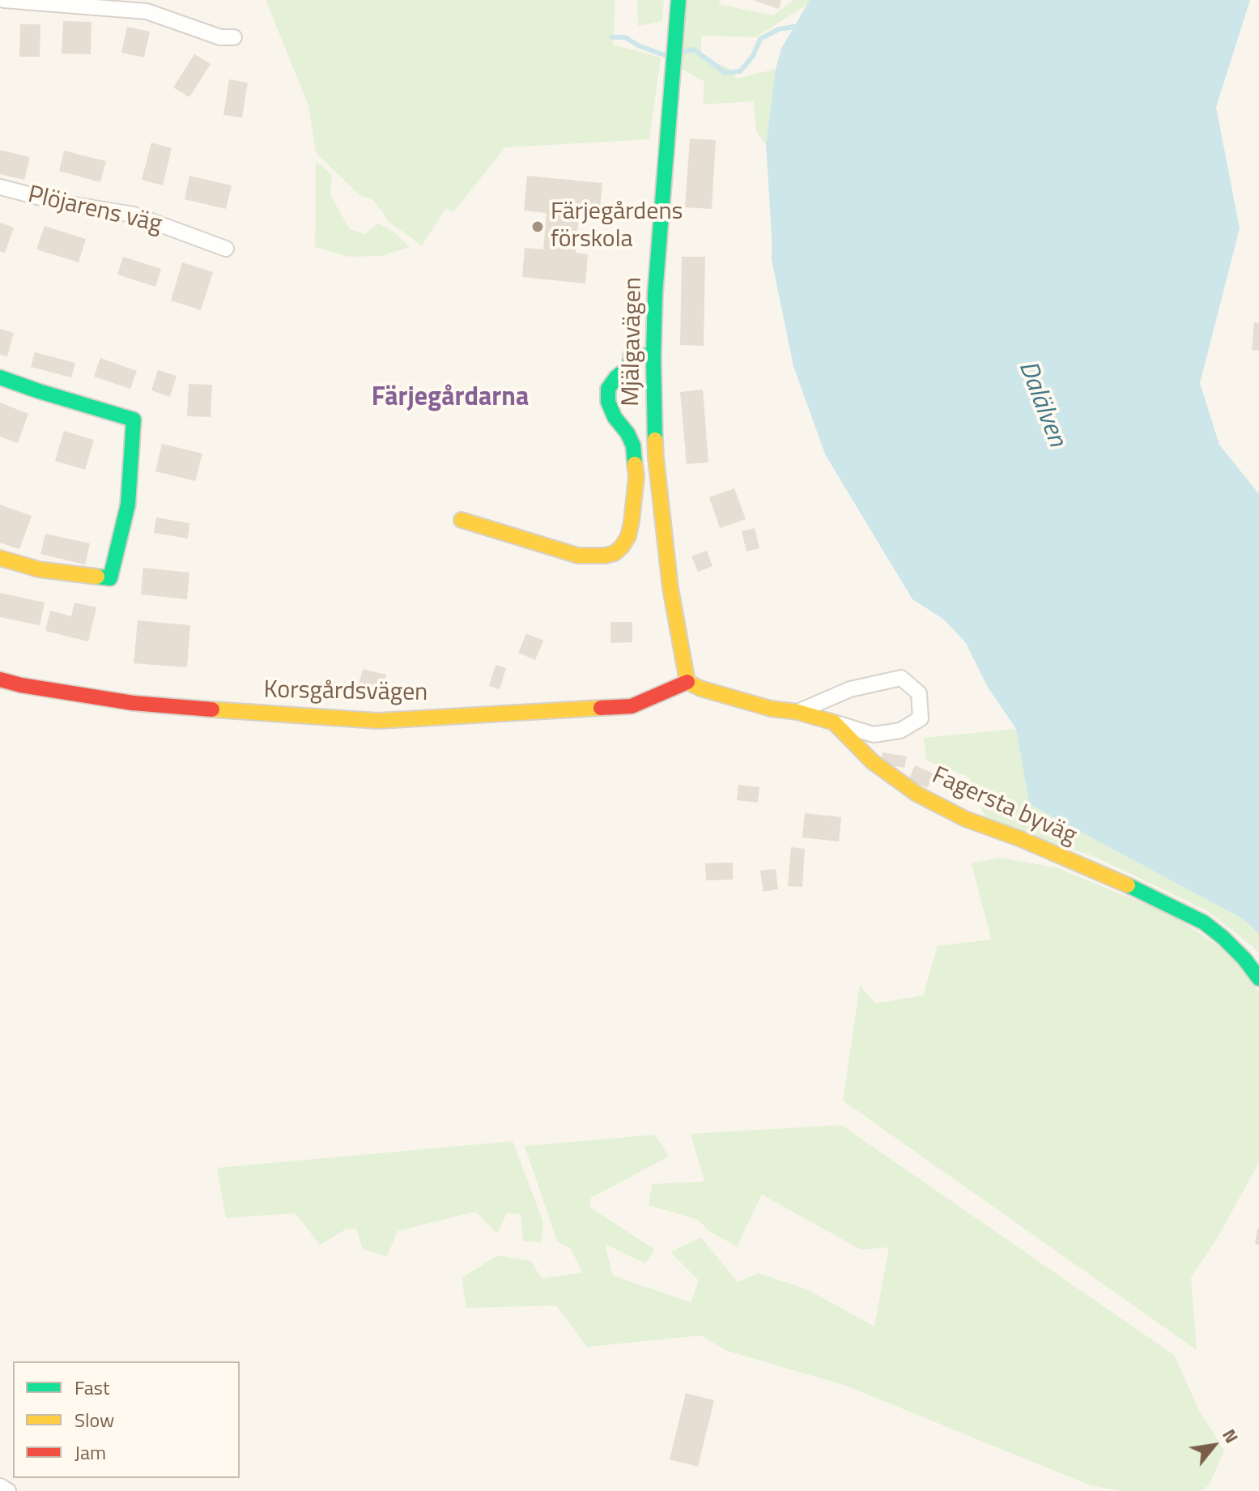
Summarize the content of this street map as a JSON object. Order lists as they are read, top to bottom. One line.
{"streets":{"street":["Plöjarens väg","Mjälgavägen","Korsgårdsvägen","Fagersta byväg"]},"crossings":[["Mjälgavägen","Korsgårdsvägen"],["Mjälgavägen","Fagersta byväg"],["Korsgårdsvägen","Fagersta byväg"]],"districts":["Färjegårdarna"],"water":["Dalälven"],"places":["Färjegårdens förskola"],"legend":["Fast","Slow","Jam"],"north":"top right"}
